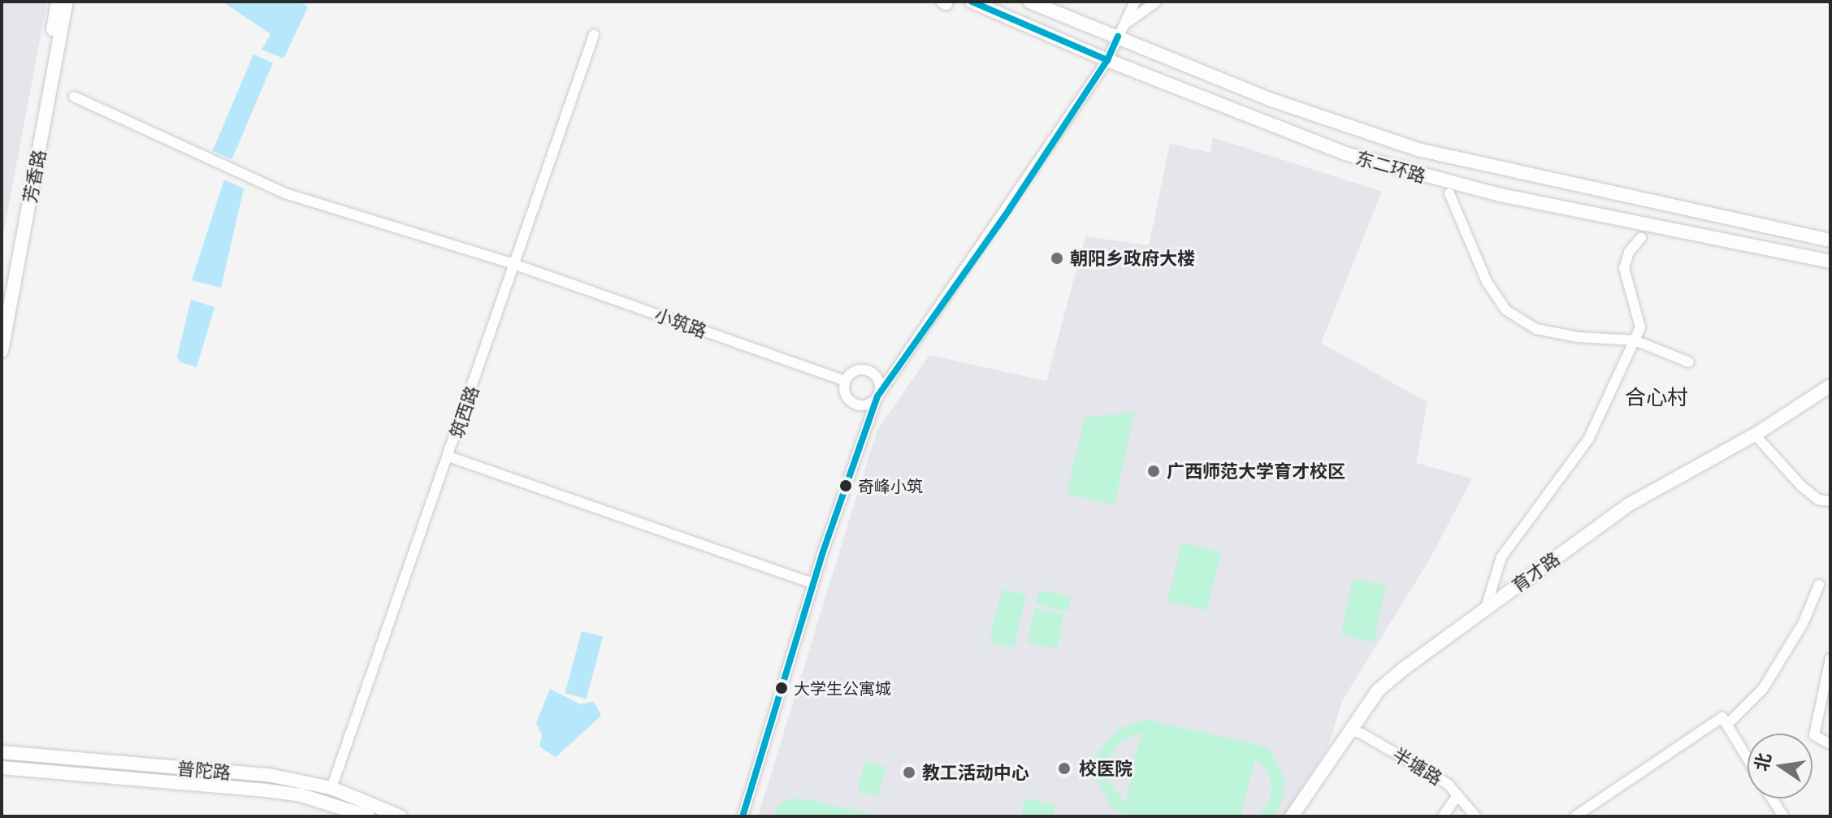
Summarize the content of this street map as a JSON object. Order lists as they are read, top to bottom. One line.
{"streets":{"main road":["东二环路","芳香路","育才路","普陀路"],"street":["小筑路","筑西路","半塘路"]},"crossings":[["小筑路","筑西路"],["筑西路","普陀路"],["育才路","半塘路"]],"districts":["合心村"],"places":["朝阳乡政府大楼","广西师范大学育才校区","奇峰小筑","大学生公寓城","校医院","教工活动中心"],"north":"left"}
